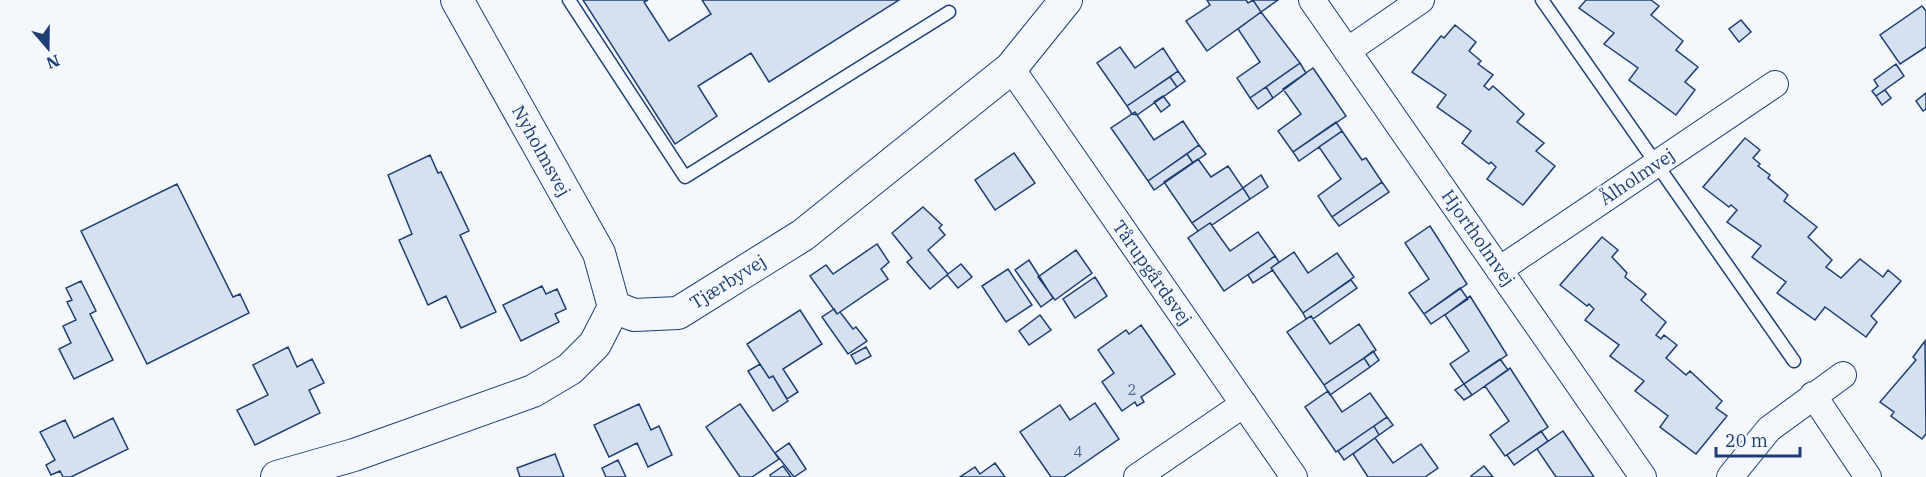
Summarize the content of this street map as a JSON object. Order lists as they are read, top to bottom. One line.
{"streets":{"street":["Nyholmsvej","Ålholmvej","Hjortholmvej","Tårupgårdsvej","Tjærbyvej"]},"crossings":[["Nyholmsvej","Tjærbyvej"],["Ålholmvej","Hjortholmvej"],["Tårupgårdsvej","Tjærbyvej"]],"house_numbers":["2","4"],"scale_bar":"20 m","north":"bottom"}
